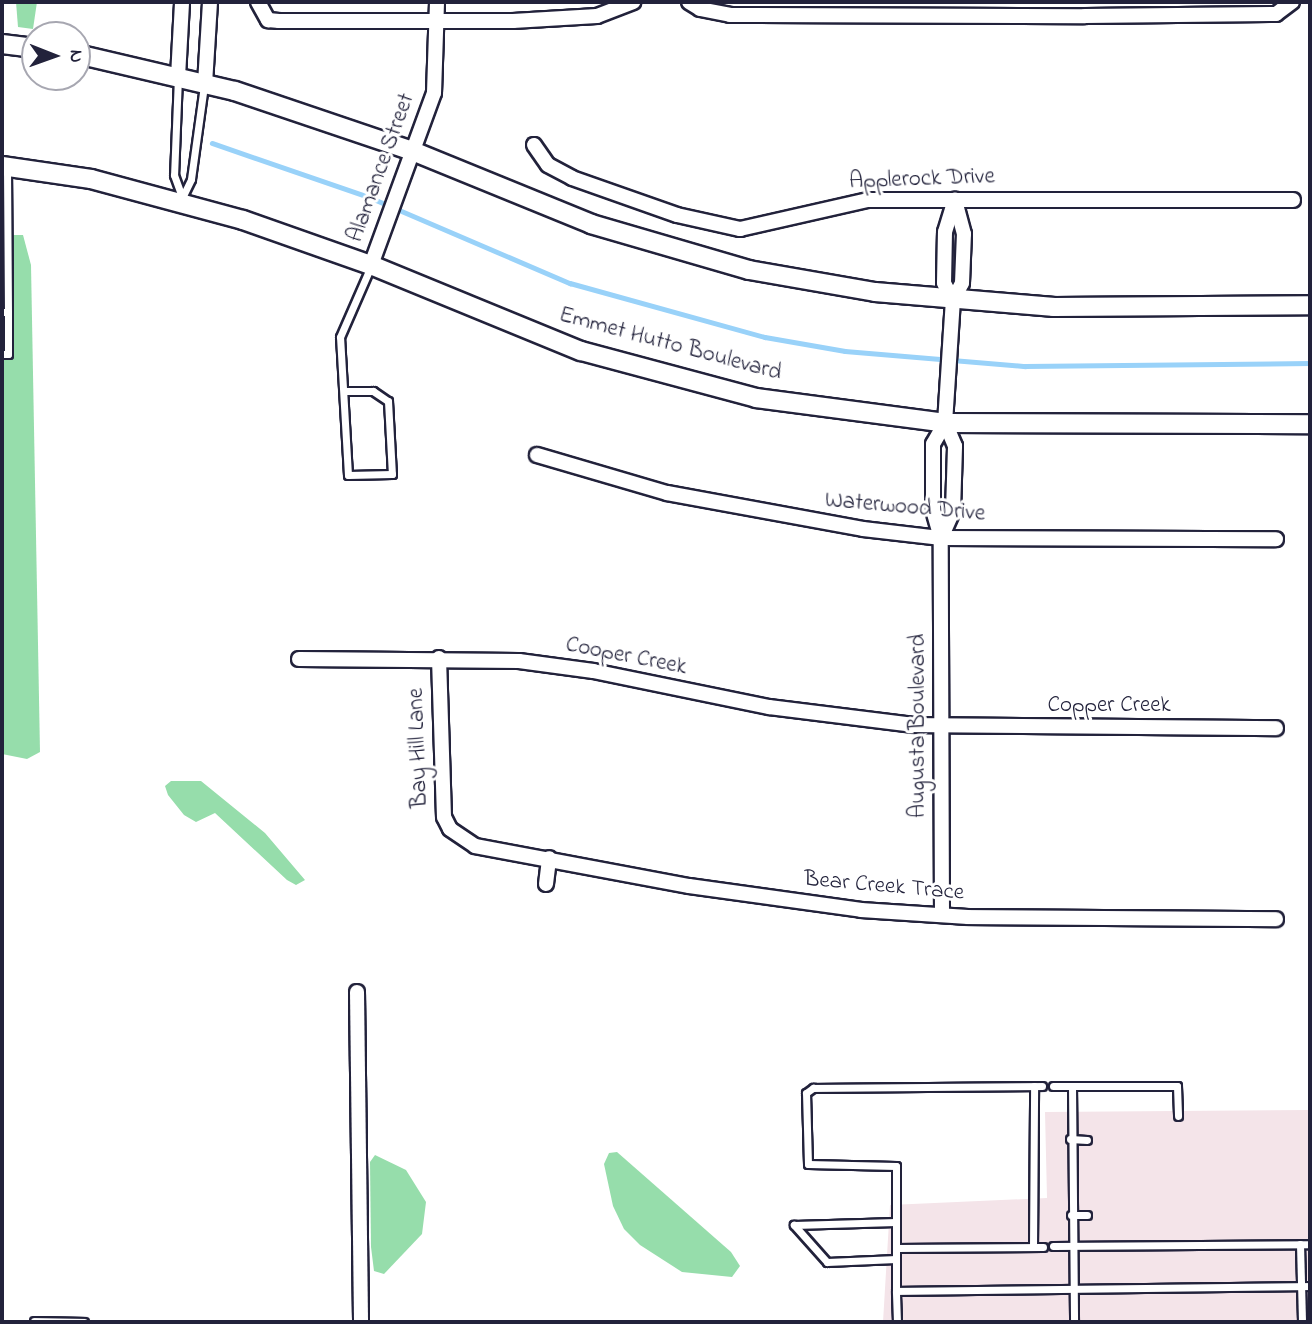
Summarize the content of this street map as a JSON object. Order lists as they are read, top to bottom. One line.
{"streets":{"street":["Alamance Street","Applerock Drive","Emmet Hutto Boulevard","Waterwood Drive","Cooper Creek","Copper Creek","Augusta Boulevard","Bay Hill Lane","Bear Creek Trace"]},"crossings":[["Alamance Street","Emmet Hutto Boulevard"],["Applerock Drive","Augusta Boulevard"],["Emmet Hutto Boulevard","Augusta Boulevard"],["Waterwood Drive","Augusta Boulevard"],["Cooper Creek","Copper Creek"],["Cooper Creek","Augusta Boulevard"],["Cooper Creek","Bay Hill Lane"],["Copper Creek","Augusta Boulevard"],["Augusta Boulevard","Bear Creek Trace"],["Bay Hill Lane","Bear Creek Trace"]],"north":"right"}
